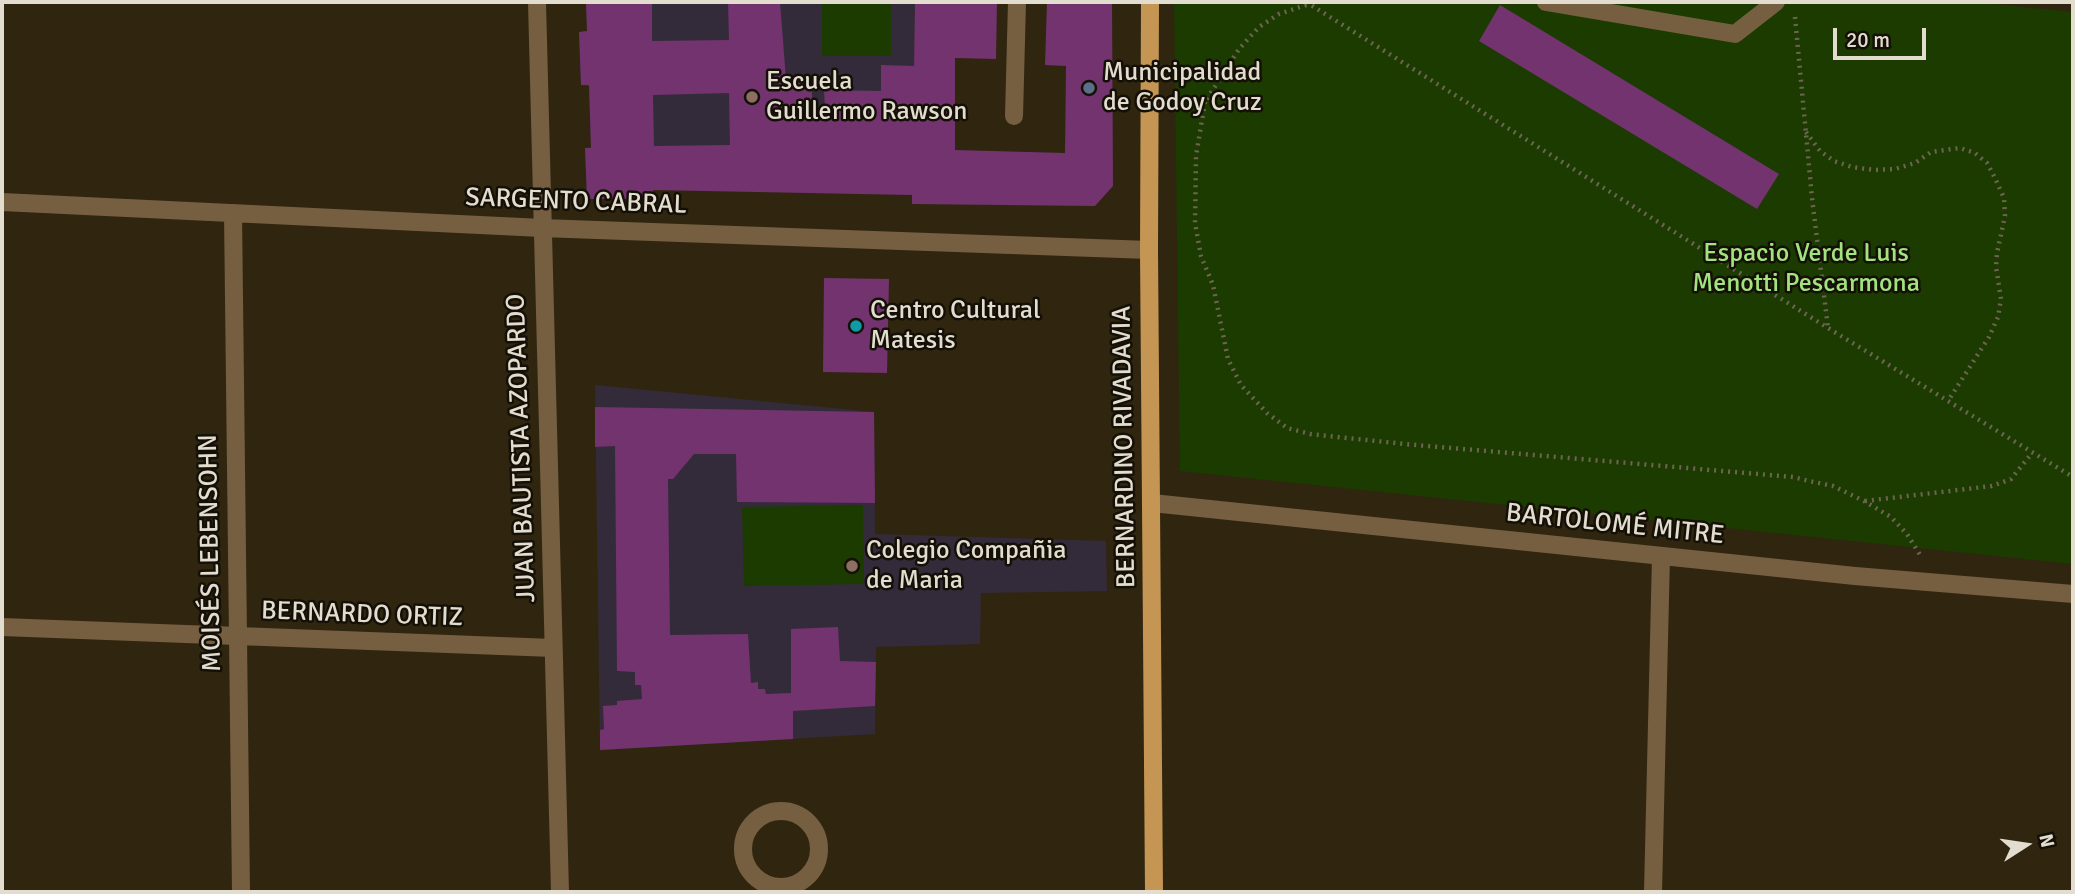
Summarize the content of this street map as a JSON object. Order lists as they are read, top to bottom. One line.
{"streets":{"main road":["BERNARDINO RIVADAVIA"],"street":["SARGENTO CABRAL","JUAN BAUTISTA AZOPARDO","BARTOLOMÉ MITRE","MOISÉS LEBENSOHN","BERNARDO ORTIZ"]},"crossings":[["SARGENTO CABRAL","BERNARDINO RIVADAVIA"],["SARGENTO CABRAL","JUAN BAUTISTA AZOPARDO"],["SARGENTO CABRAL","MOISÉS LEBENSOHN"],["BERNARDINO RIVADAVIA","BARTOLOMÉ MITRE"],["JUAN BAUTISTA AZOPARDO","BERNARDO ORTIZ"],["MOISÉS LEBENSOHN","BERNARDO ORTIZ"]],"parks":["Espacio Verde Luis Menotti Pescarmona"],"places":["Municipalidad de Godoy Cruz","Escuela Guillermo Rawson","Centro Cultural Matesis","Colegio Compañia de Maria"],"scale_bar":"20 m","north":"right"}
